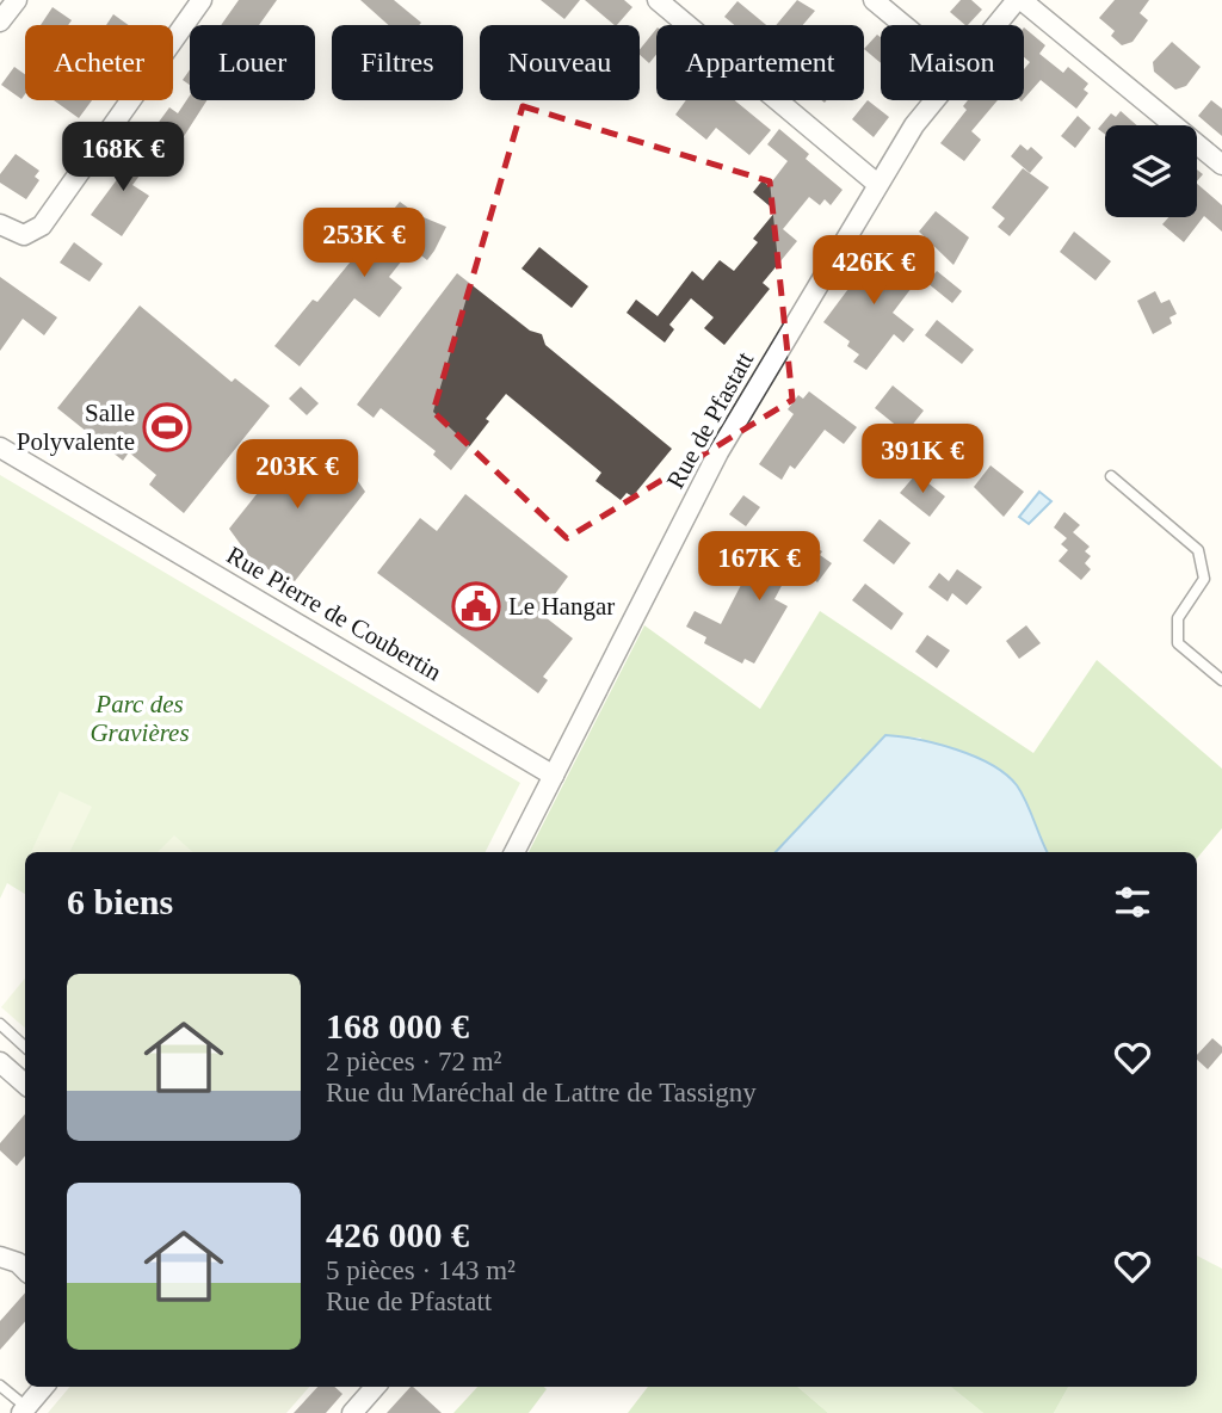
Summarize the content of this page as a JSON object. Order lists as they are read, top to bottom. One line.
{"streets":{"street":["Rue de Pfastatt","Rue Pierre de Coubertin"]},"crossings":[["Rue de Pfastatt","Rue Pierre de Coubertin"]],"parks":["Parc des Gravières"],"places":{"sports":["Salle Polyvalente"],"public building":["Le Hangar"]},"page":{"chip":["Acheter","Louer","Filtres","Nouveau","Appartement","Maison"],"price":["168K €","253K €","426K €","391K €","203K €","167K €"],"heading":"6 biens","list":[{"name":"168 000 €","note":"2 pièces · 72 m² · Rue du Maréchal de Lattre de Tassigny"},{"name":"426 000 €","note":"5 pièces · 143 m² · Rue de Pfastatt"}]}}
